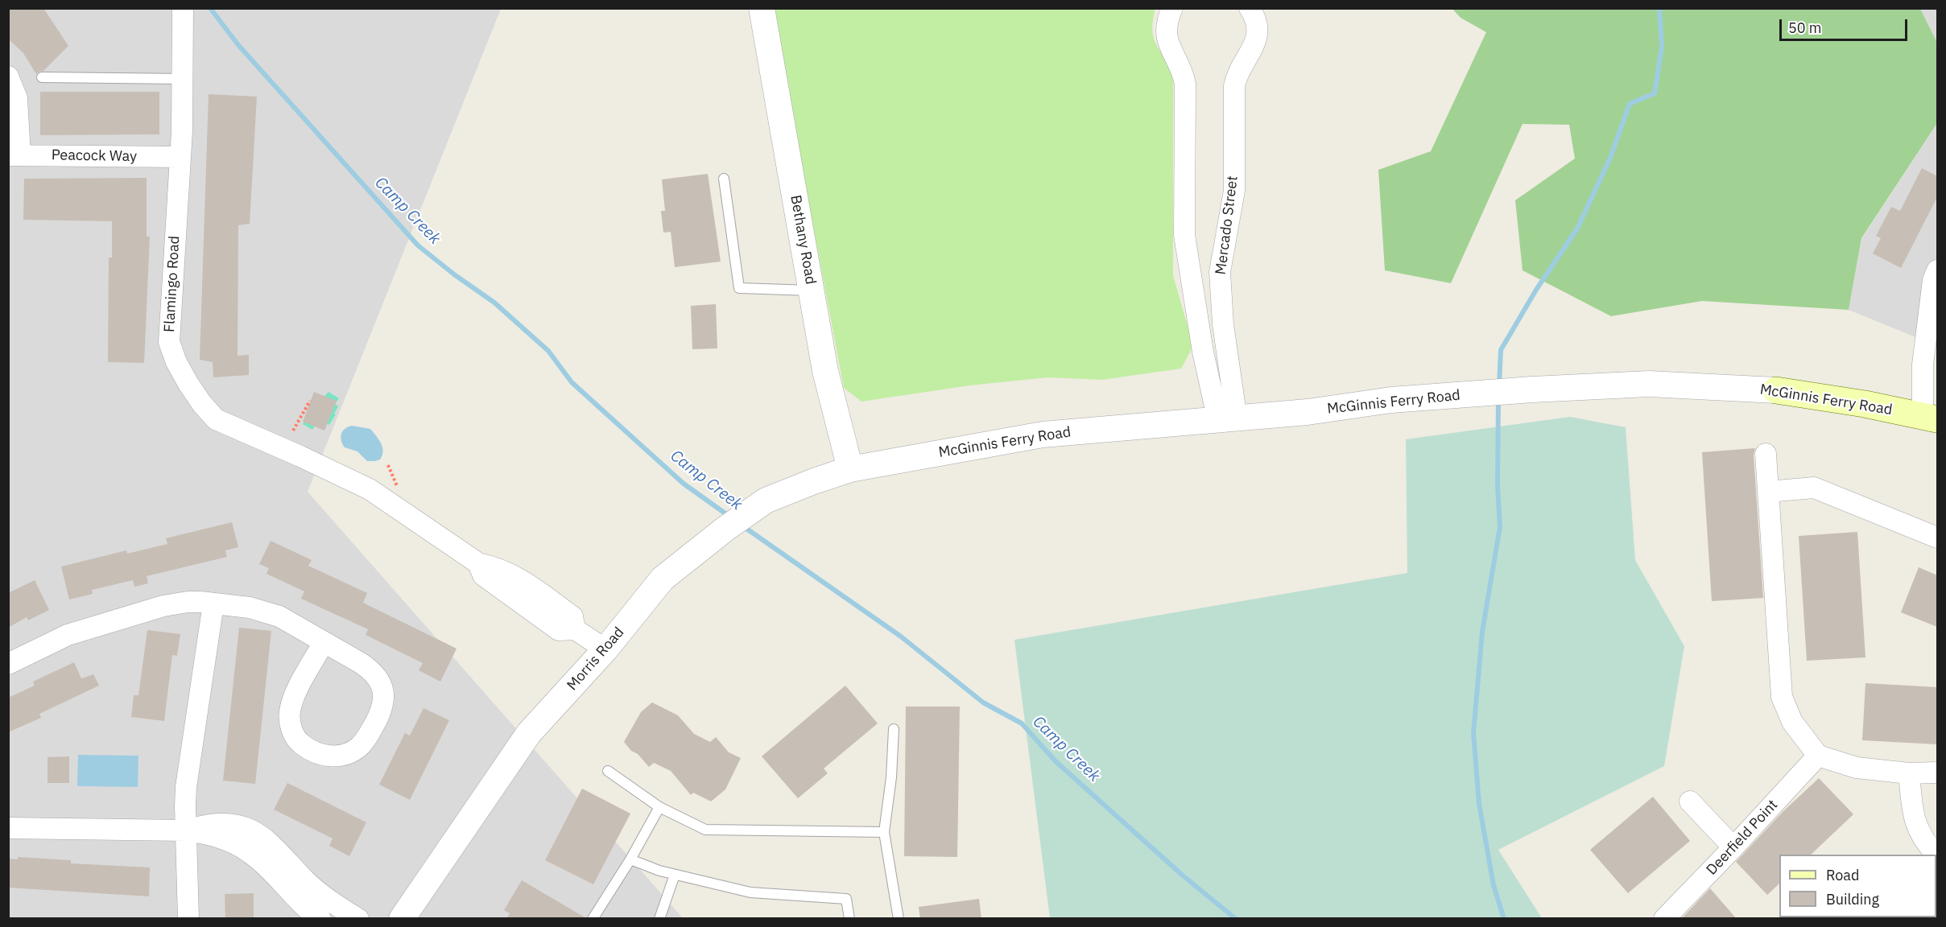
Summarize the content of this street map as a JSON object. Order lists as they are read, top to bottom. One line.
{"streets":{"main road":["McGinnis Ferry Road"],"street":["Peacock Way","Mercado Street","Bethany Road","Flamingo Road","Morris Road","Deerfield Point"]},"crossings":[["Peacock Way","Flamingo Road"],["Mercado Street","McGinnis Ferry Road"],["Bethany Road","McGinnis Ferry Road"],["Bethany Road","Morris Road"],["Flamingo Road","Morris Road"],["McGinnis Ferry Road","Morris Road"]],"water":["Camp Creek"],"legend":["Road","Building"],"scale_bar":"50 m"}
